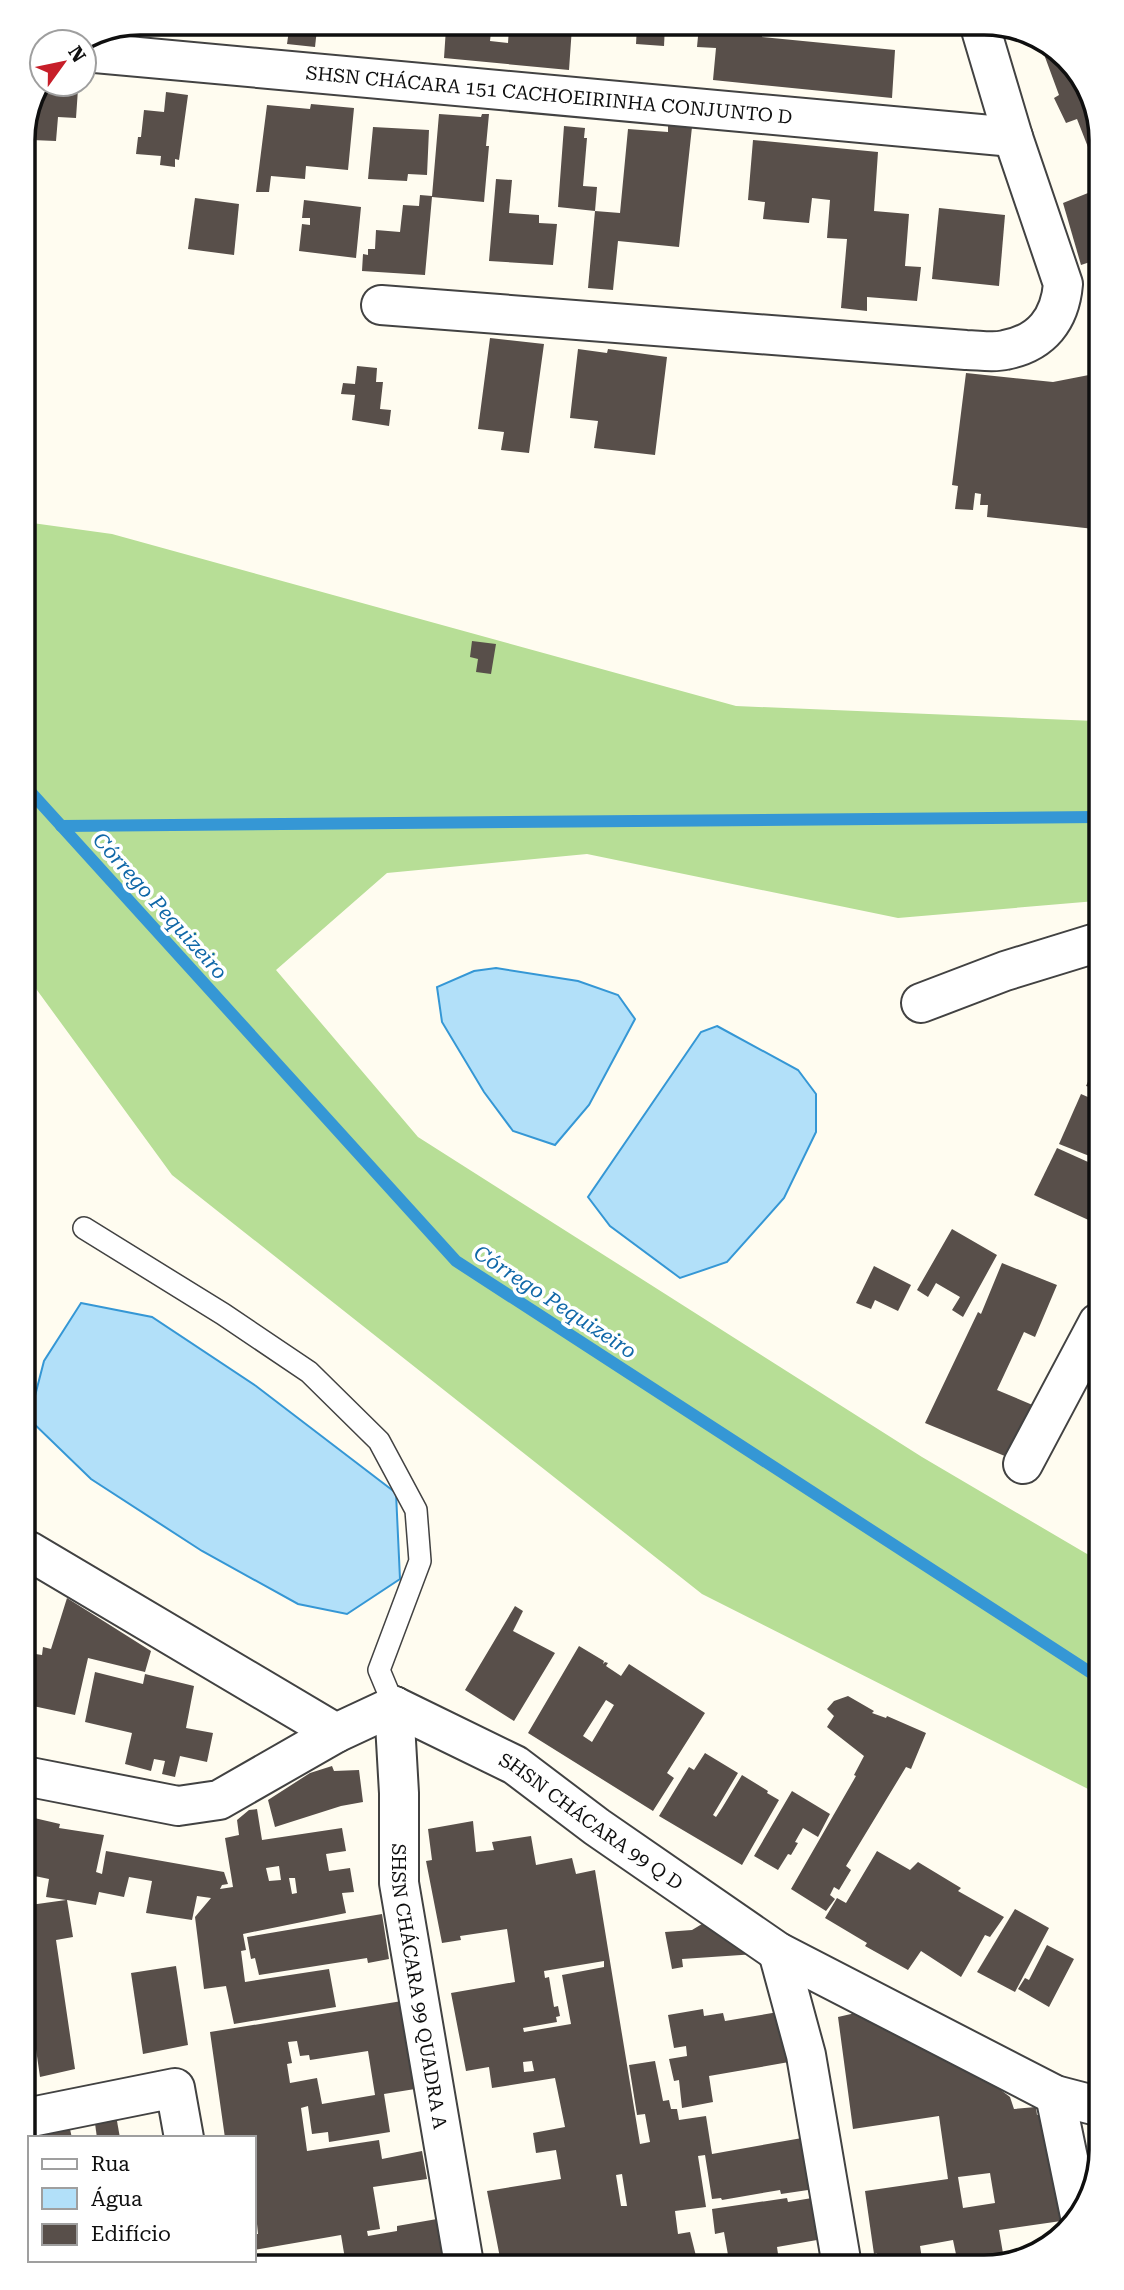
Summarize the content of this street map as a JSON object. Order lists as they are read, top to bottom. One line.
{"streets":{"street":["SHSN CHÁCARA 151 CACHOEIRINHA CONJUNTO D","SHSN CHÁCARA 99 Q D","SHSN CHÁCARA 99 QUADRA A"]},"crossings":[["SHSN CHÁCARA 99 Q D","SHSN CHÁCARA 99 QUADRA A"]],"water":["Córrego Pequizeiro"],"legend":["Rua","Água","Edifício"],"north":"top right"}
